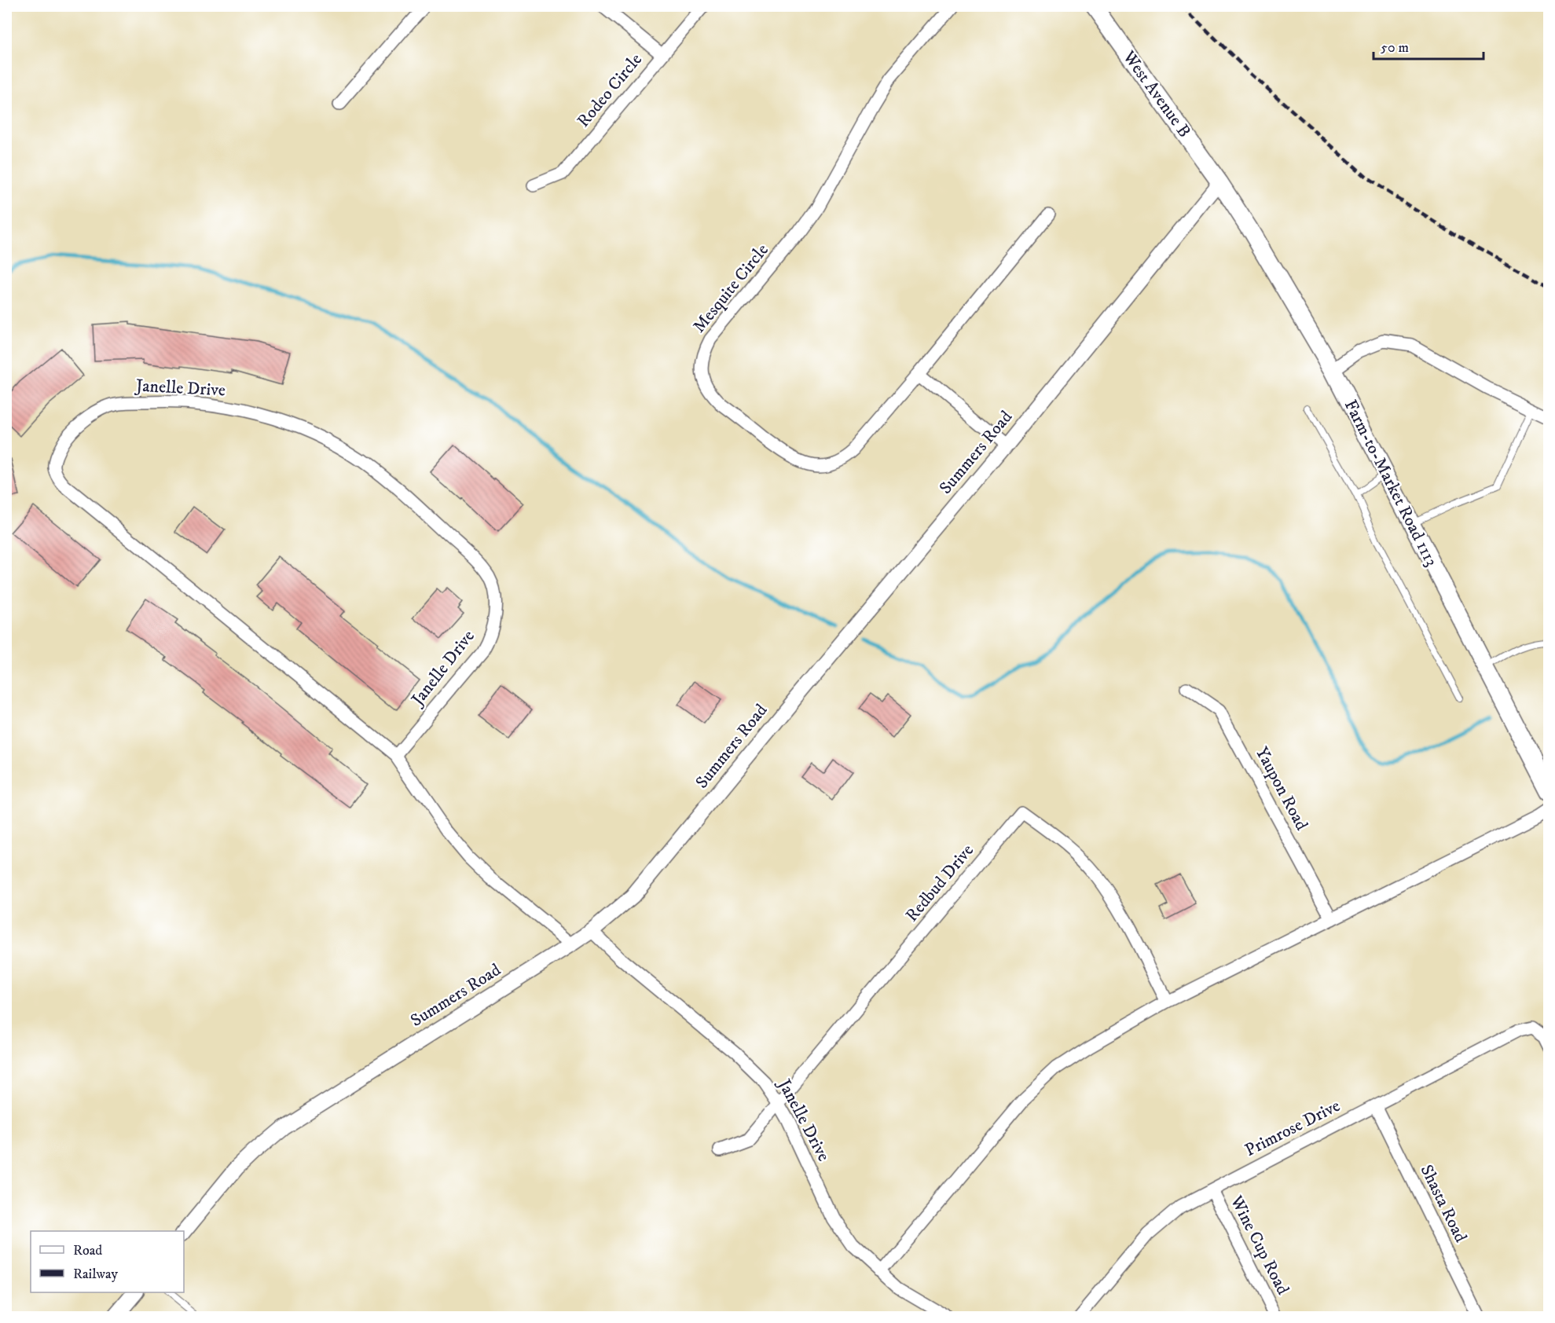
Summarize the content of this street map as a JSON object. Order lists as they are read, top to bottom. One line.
{"streets":{"main road":["West Avenue B","Farm-to-Market Road 1113"],"street":["Rodeo Circle","Mesquite Circle","Janelle Drive","Summers Road","Yaupon Road","Redbud Drive","Primrose Drive","Shasta Road","Wine Cup Road"]},"crossings":[["West Avenue B","Summers Road"],["West Avenue B","Farm-to-Market Road 1113"],["Janelle Drive","Summers Road"],["Janelle Drive","Redbud Drive"],["Summers Road","Farm-to-Market Road 1113"],["Primrose Drive","Shasta Road"],["Primrose Drive","Wine Cup Road"]],"legend":["Road","Railway"],"scale_bar":"50 m"}
